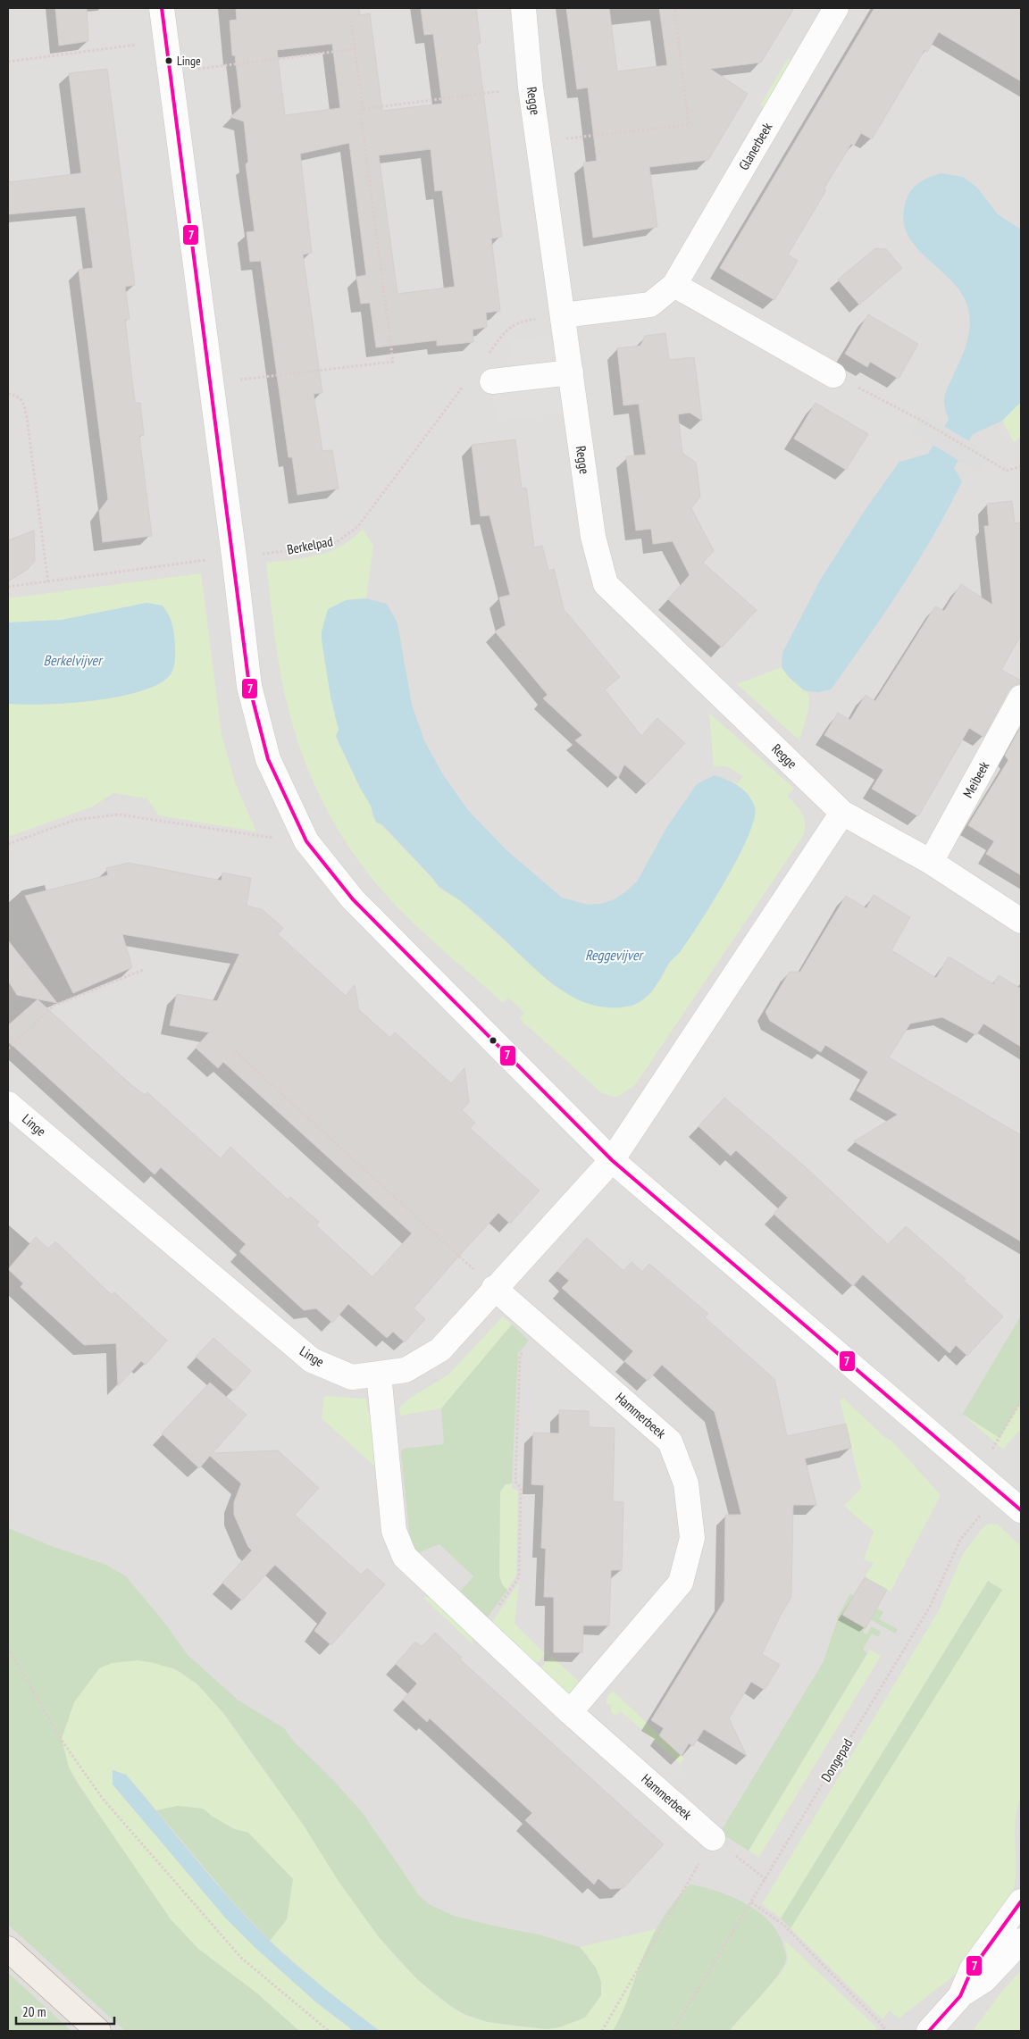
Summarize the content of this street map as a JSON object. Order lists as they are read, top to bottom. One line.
{"streets":{"street":["Regge","Glanerbeek","Meibeek","Linge","Hammerbeek"],"path":["Berkelpad","Dongepad"]},"crossings":[["Regge","Glanerbeek"],["Regge","Meibeek"],["Linge","Hammerbeek"]],"water":["Berkelvijver","Reggevijver"],"places":["Linge"],"lines":["transit line 7"],"scale_bar":"20 m"}
